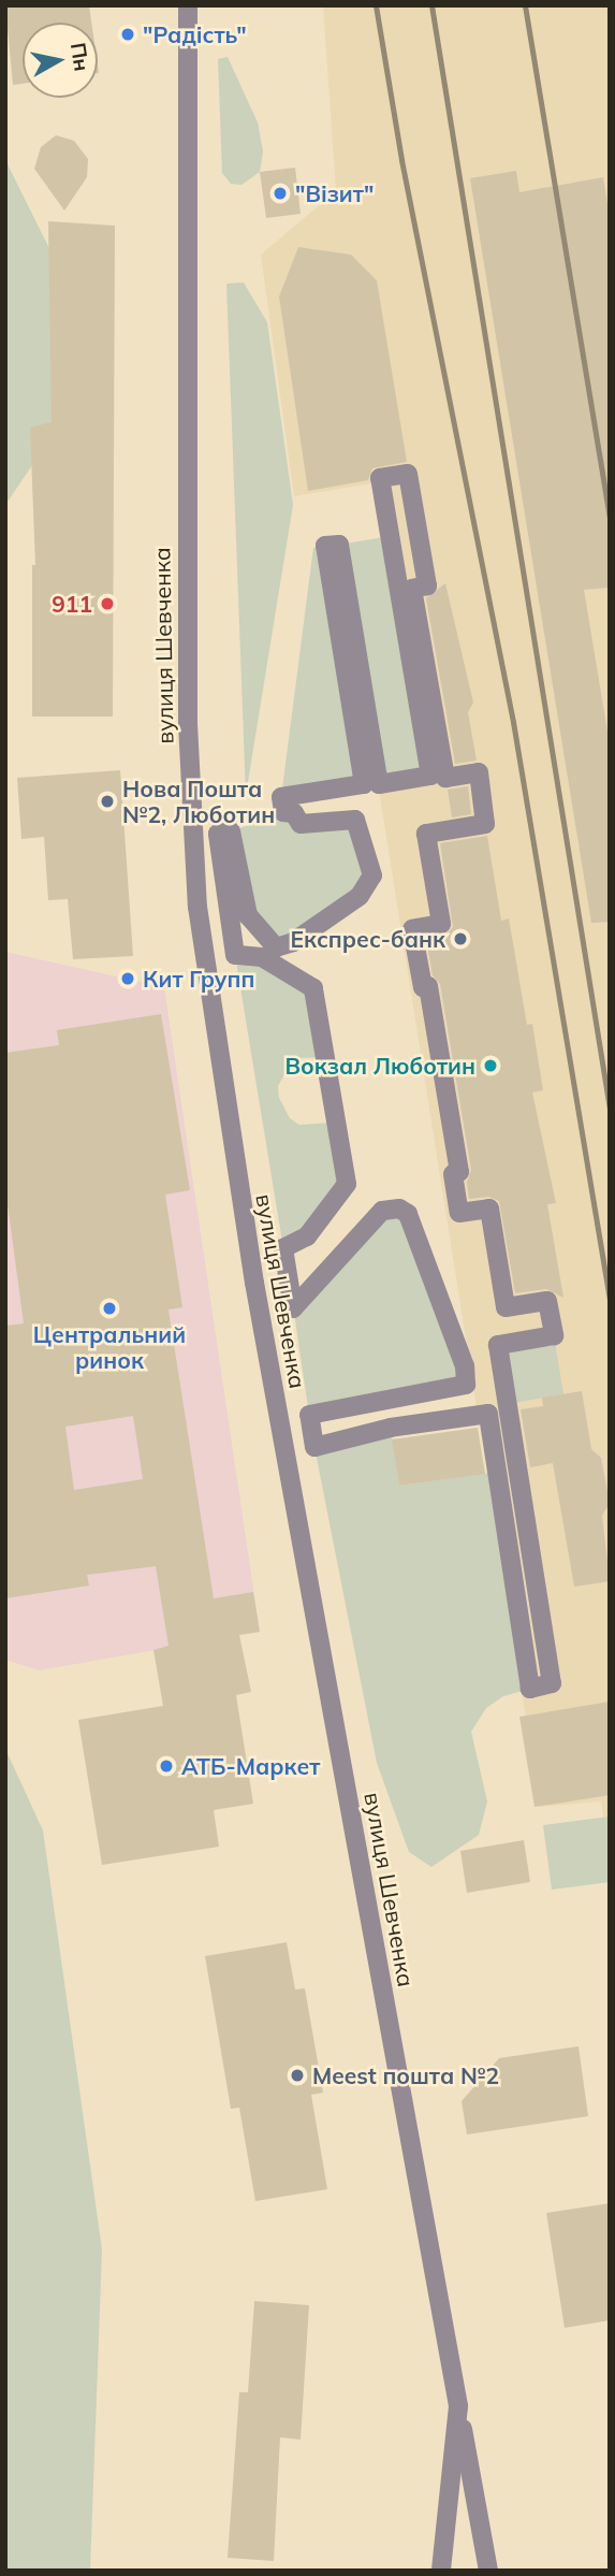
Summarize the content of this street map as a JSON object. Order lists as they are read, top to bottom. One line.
{"streets":{"street":["вулиця Шевченка"]},"places":["\"Радість\"","\"Візит\"","911","Нова Пошта №2, Люботин","Експрес-банк","Кит Групп","Вокзал Люботин","Центральний ринок","АТБ-Маркет","Meest пошта №2"],"north":"right"}
